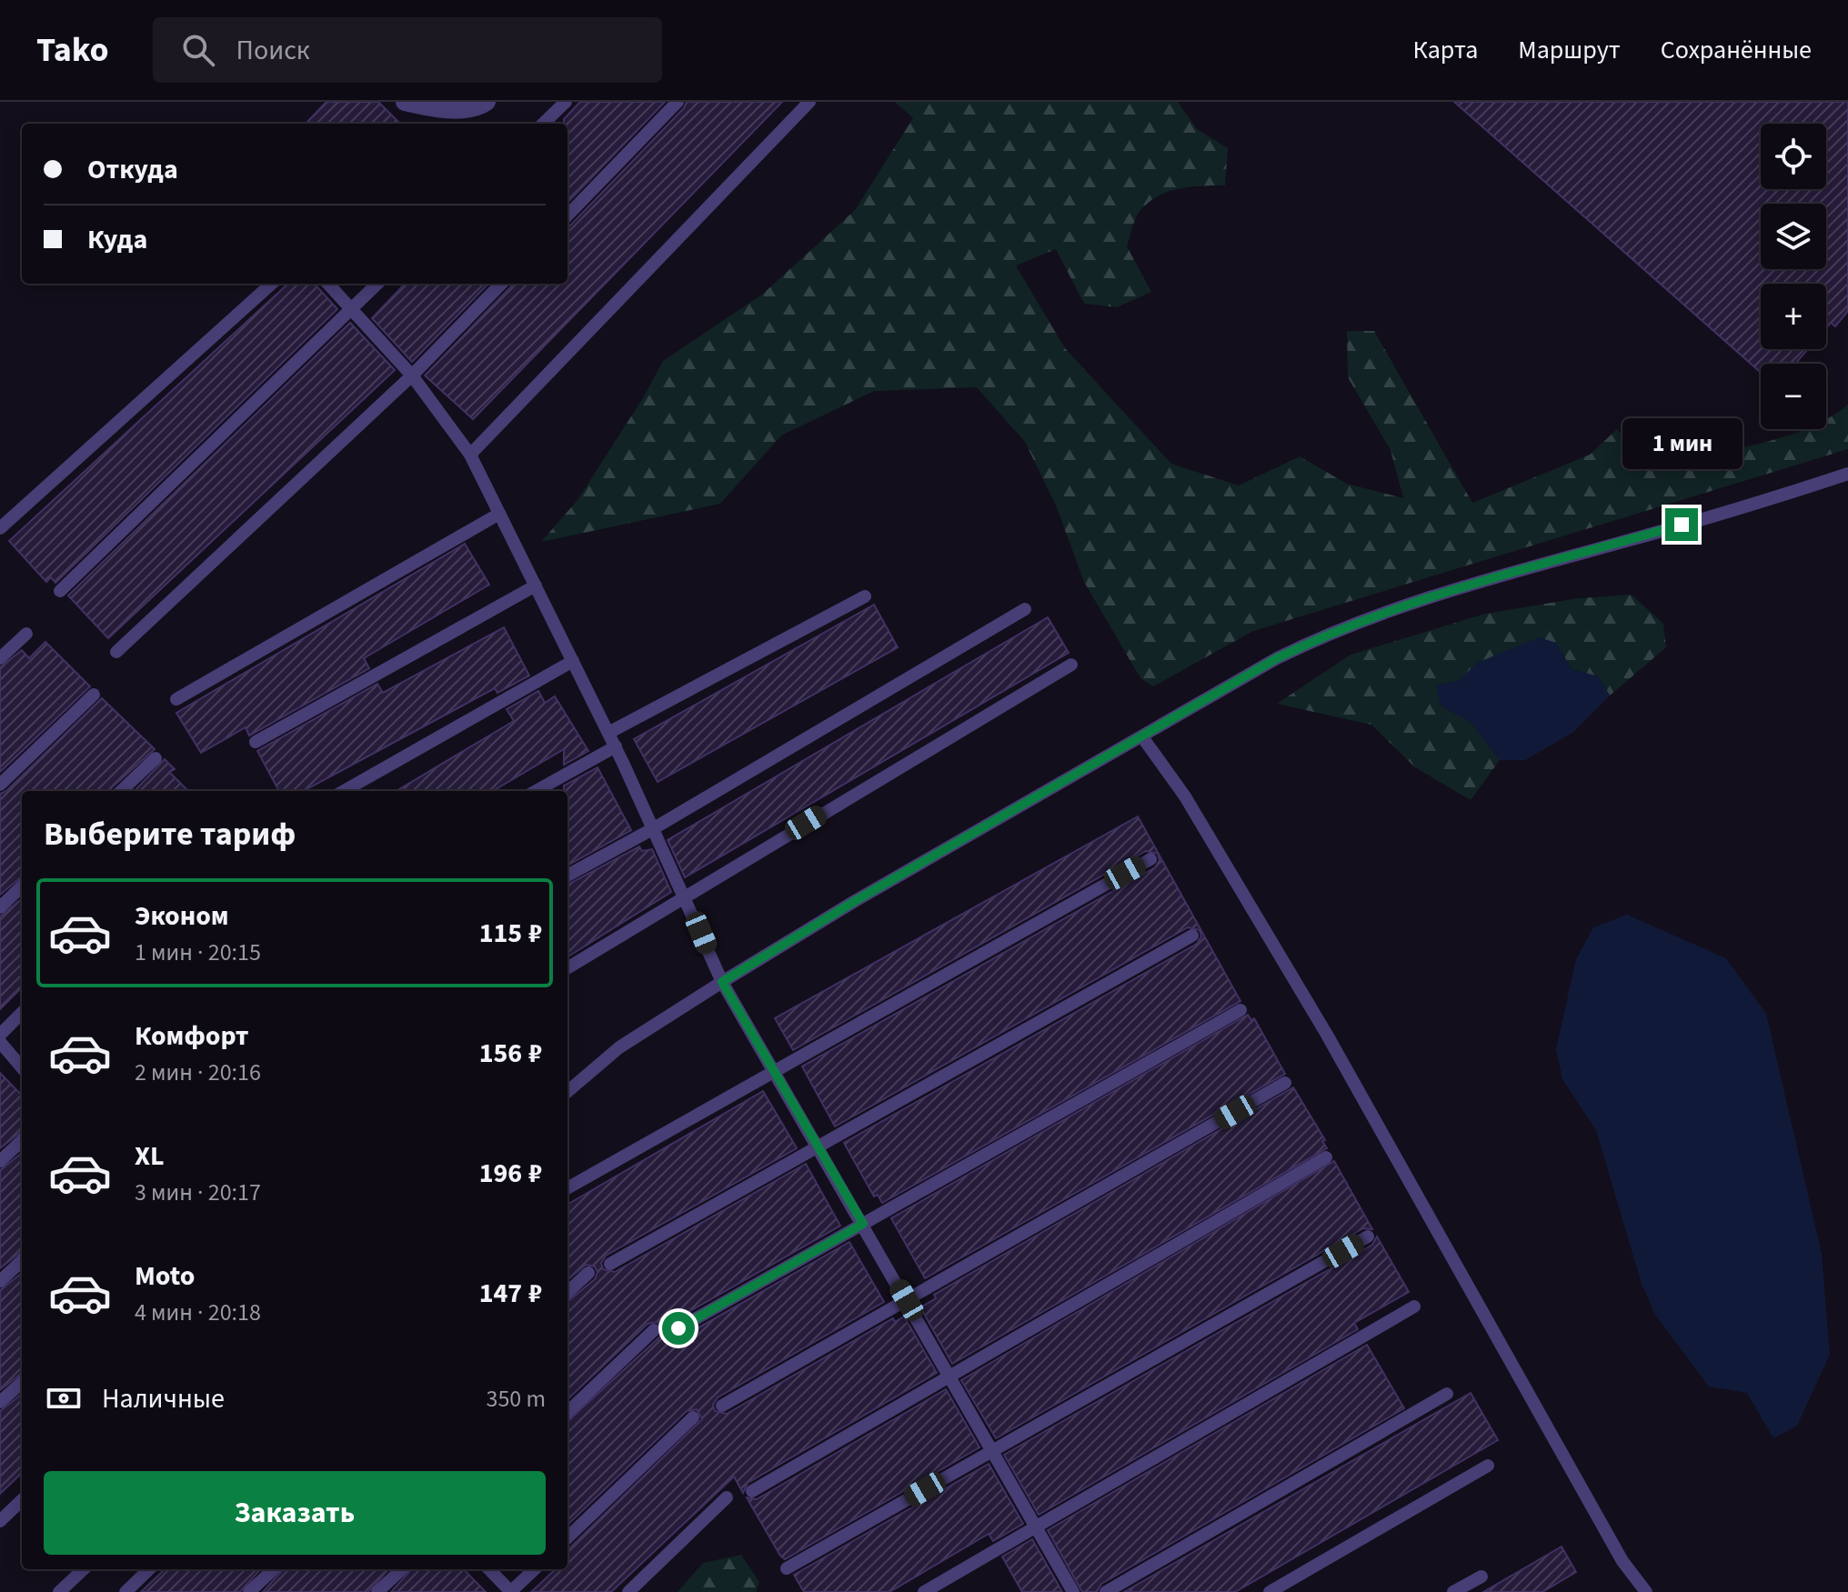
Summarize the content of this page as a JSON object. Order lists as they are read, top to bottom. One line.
{"page":{"header":"Tako","search":"Поиск","nav":["Карта","Маршрут","Сохранённые"],"map_buttons":["+","−"],"banner":["Откуда","Куда"],"bubble":"1 мин","heading":"Выберите тариф","list":[{"name":"Эконом","note":"1 мин · 20:15","value":"115 ₽"},{"name":"Комфорт","note":"2 мин · 20:16","value":"156 ₽"},{"name":"XL","note":"3 мин · 20:17","value":"196 ₽"},{"name":"Moto","note":"4 мин · 20:18","value":"147 ₽"}],"pay":["Наличные","350 m"],"buttons":"Заказать"}}
